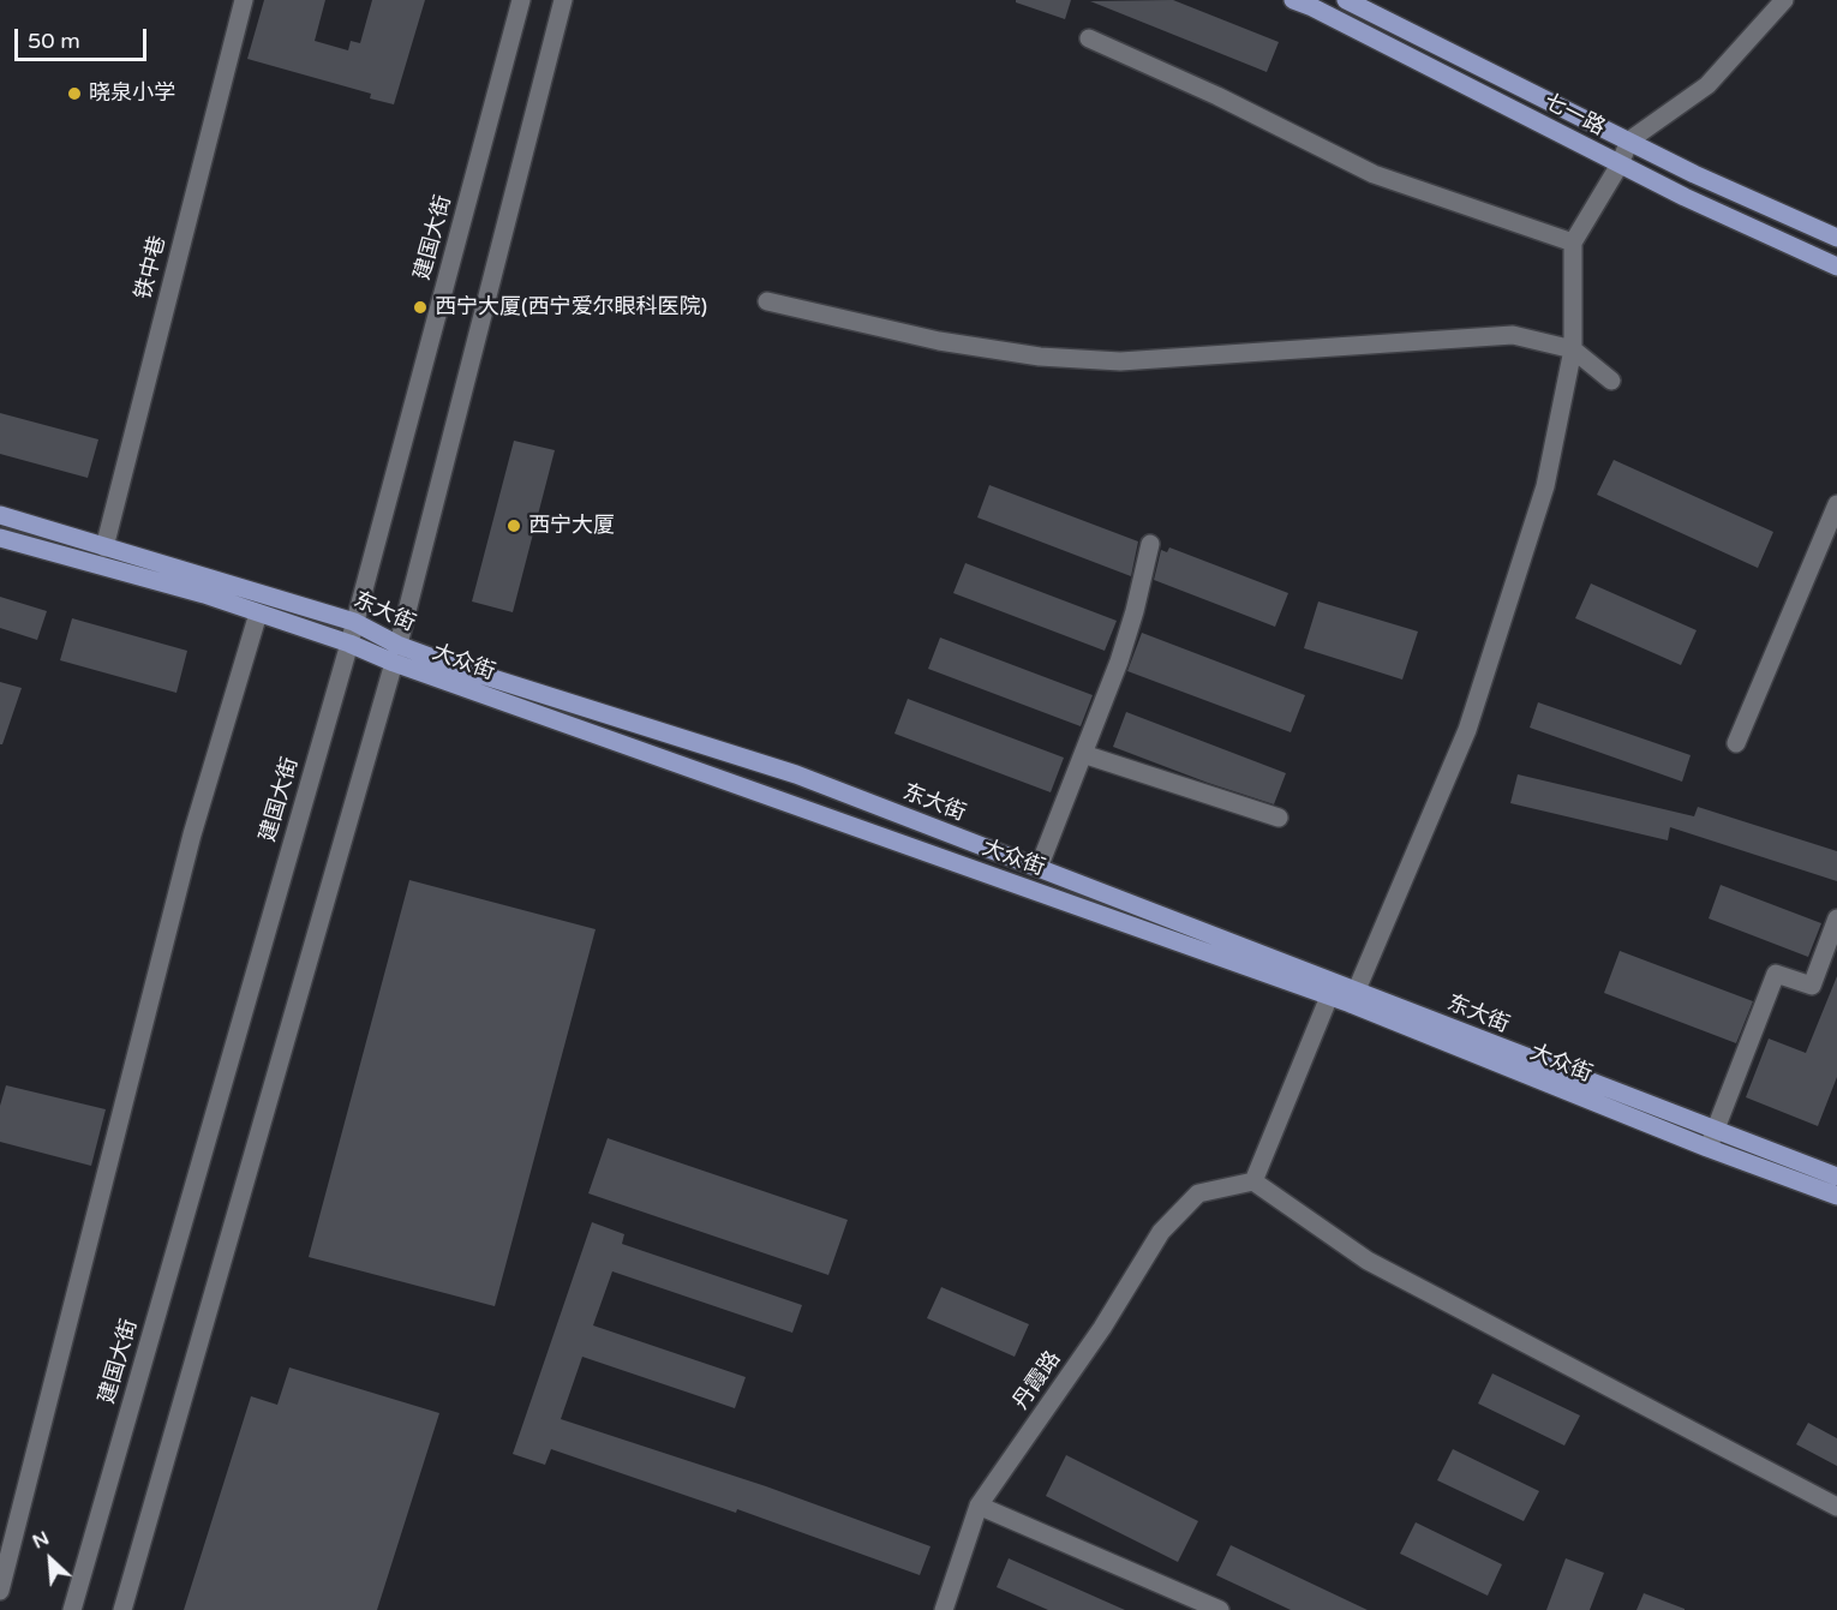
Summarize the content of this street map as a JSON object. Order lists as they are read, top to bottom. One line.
{"streets":{"main road":["七一路","东大街","大众街"],"street":["建国大街","铁中巷","丹霞路"]},"crossings":[["建国大街","东大街"],["建国大街","大众街"],["铁中巷","东大街"],["东大街","大众街"]],"places":["晓泉小学","西宁大厦(西宁爱尔眼科医院)","西宁大厦"],"scale_bar":"50 m","north":"top left"}
